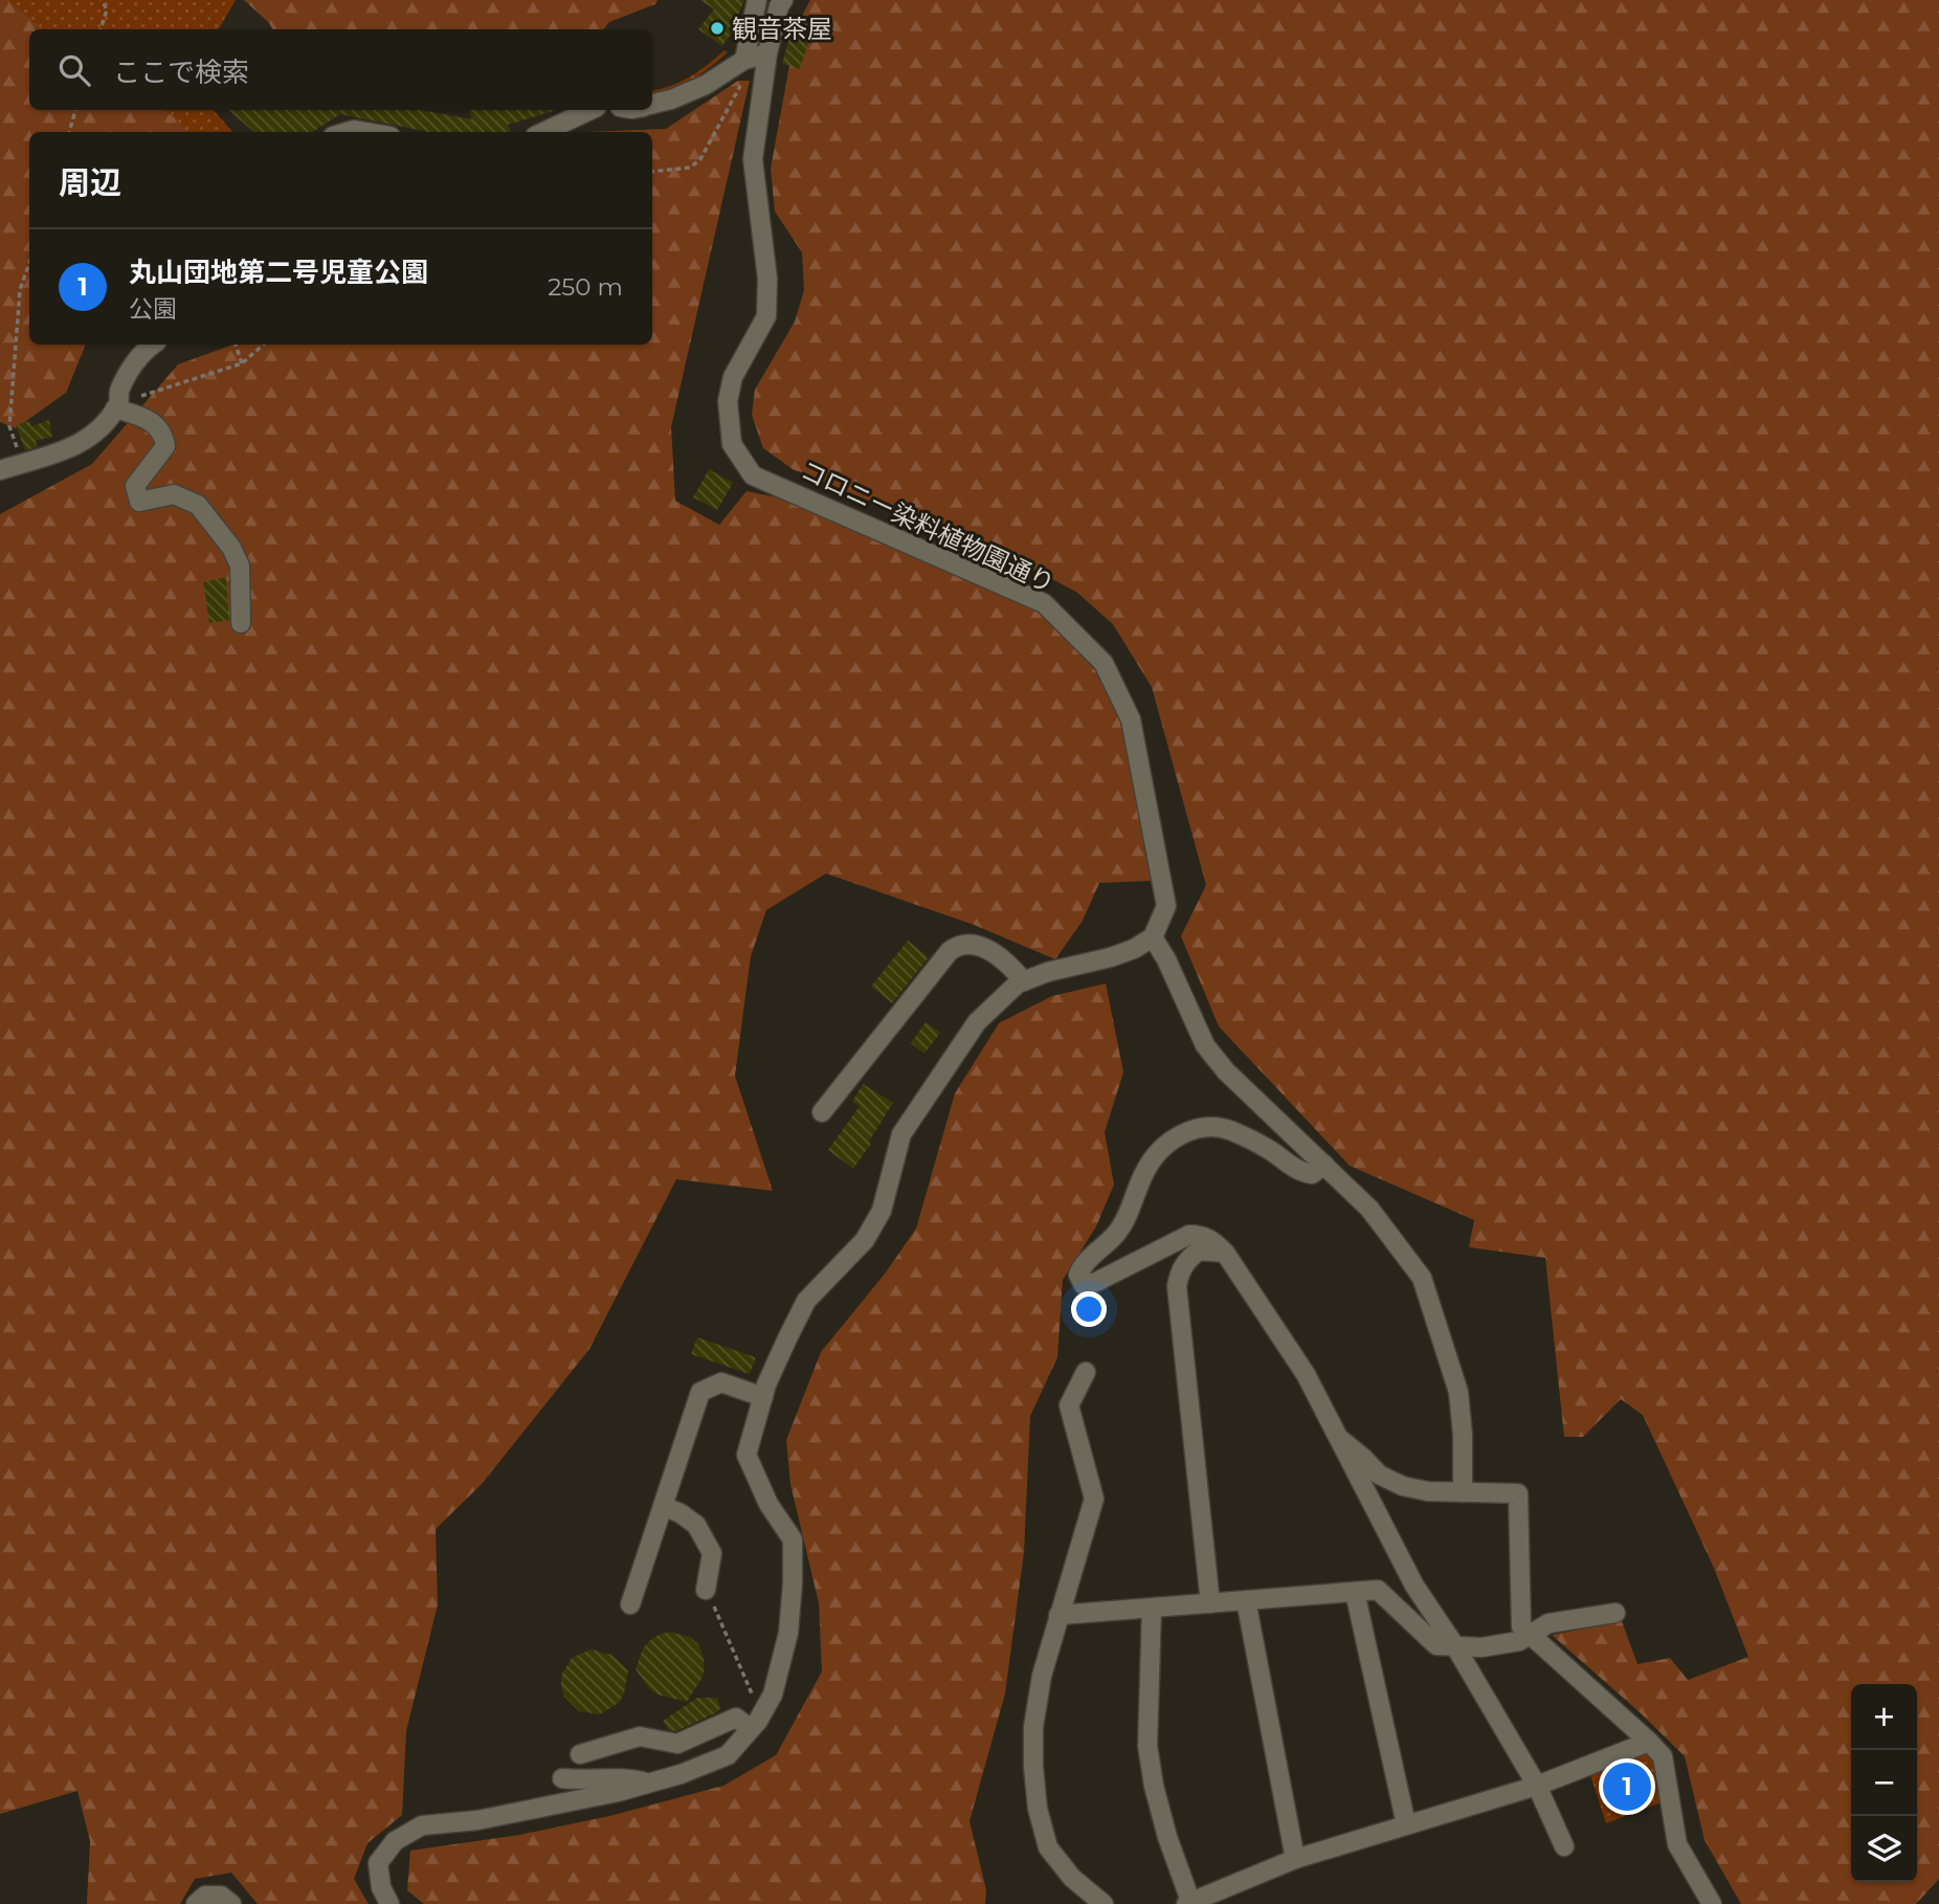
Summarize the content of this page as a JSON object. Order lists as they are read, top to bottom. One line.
{"streets":{"street":["コロニー染料植物園通り"]},"places":["観音茶屋"],"page":{"search":"ここで検索","heading":"周辺","list":[{"mark":"1","name":"丸山団地第二号児童公園","note":"公園","value":"250 m"}],"map_buttons":["+","−"],"pins":"1"}}
